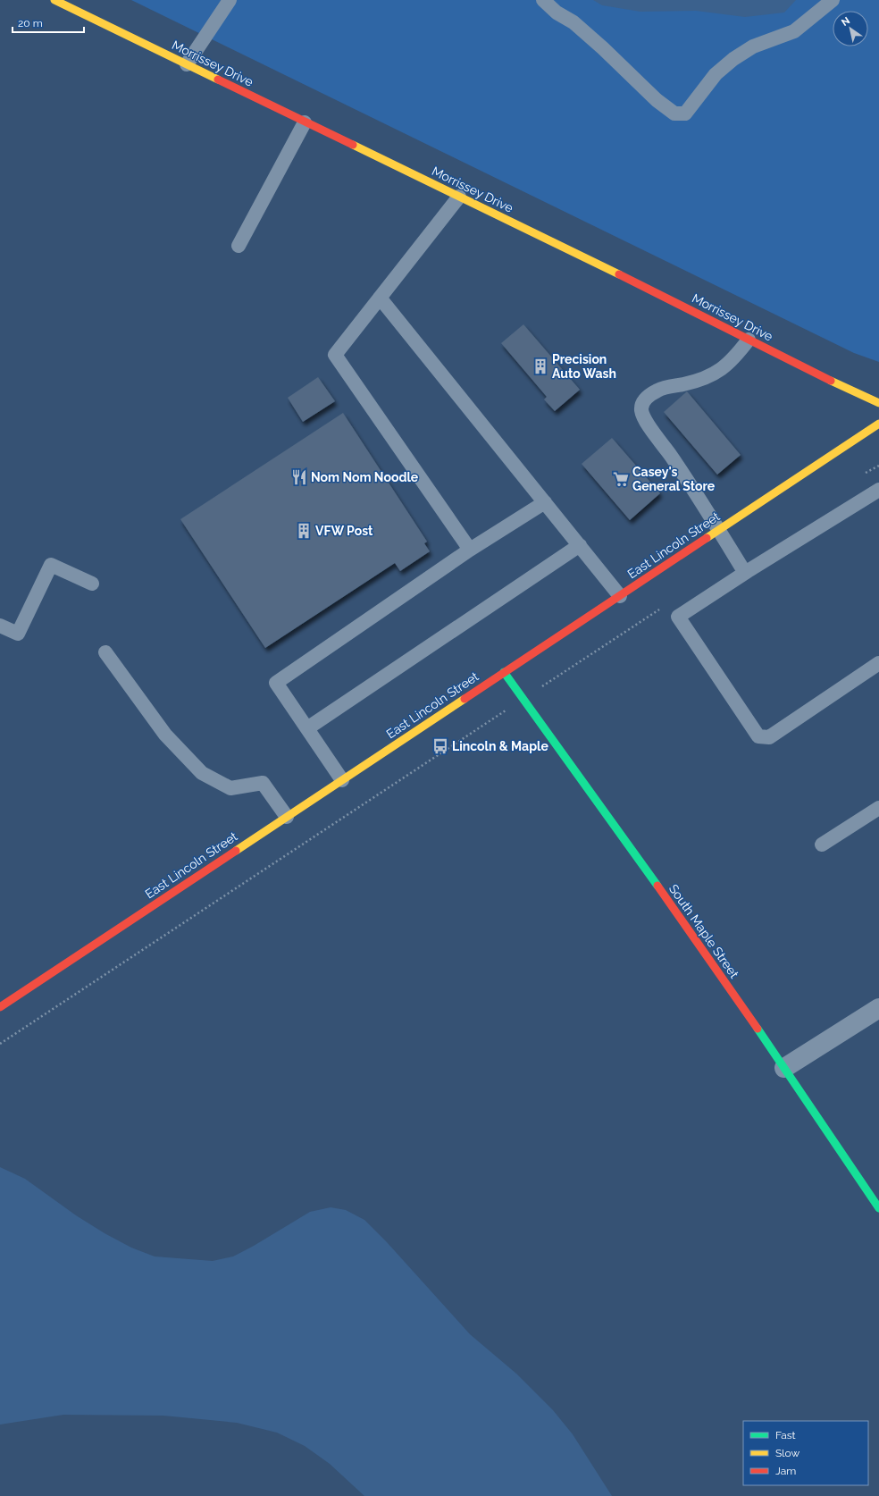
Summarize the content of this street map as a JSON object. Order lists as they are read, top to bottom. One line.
{"streets":{"main road":["Morrissey Drive","East Lincoln Street","South Maple Street"]},"crossings":[["East Lincoln Street","South Maple Street"]],"places":{"building":["Precision Auto Wash","VFW Post"],"restaurant":["Nom Nom Noodle"],"supermarket":["Casey's General Store"],"bus stop":["Lincoln & Maple"]},"legend":["Fast","Slow","Jam"],"scale_bar":"20 m","north":"top left"}
